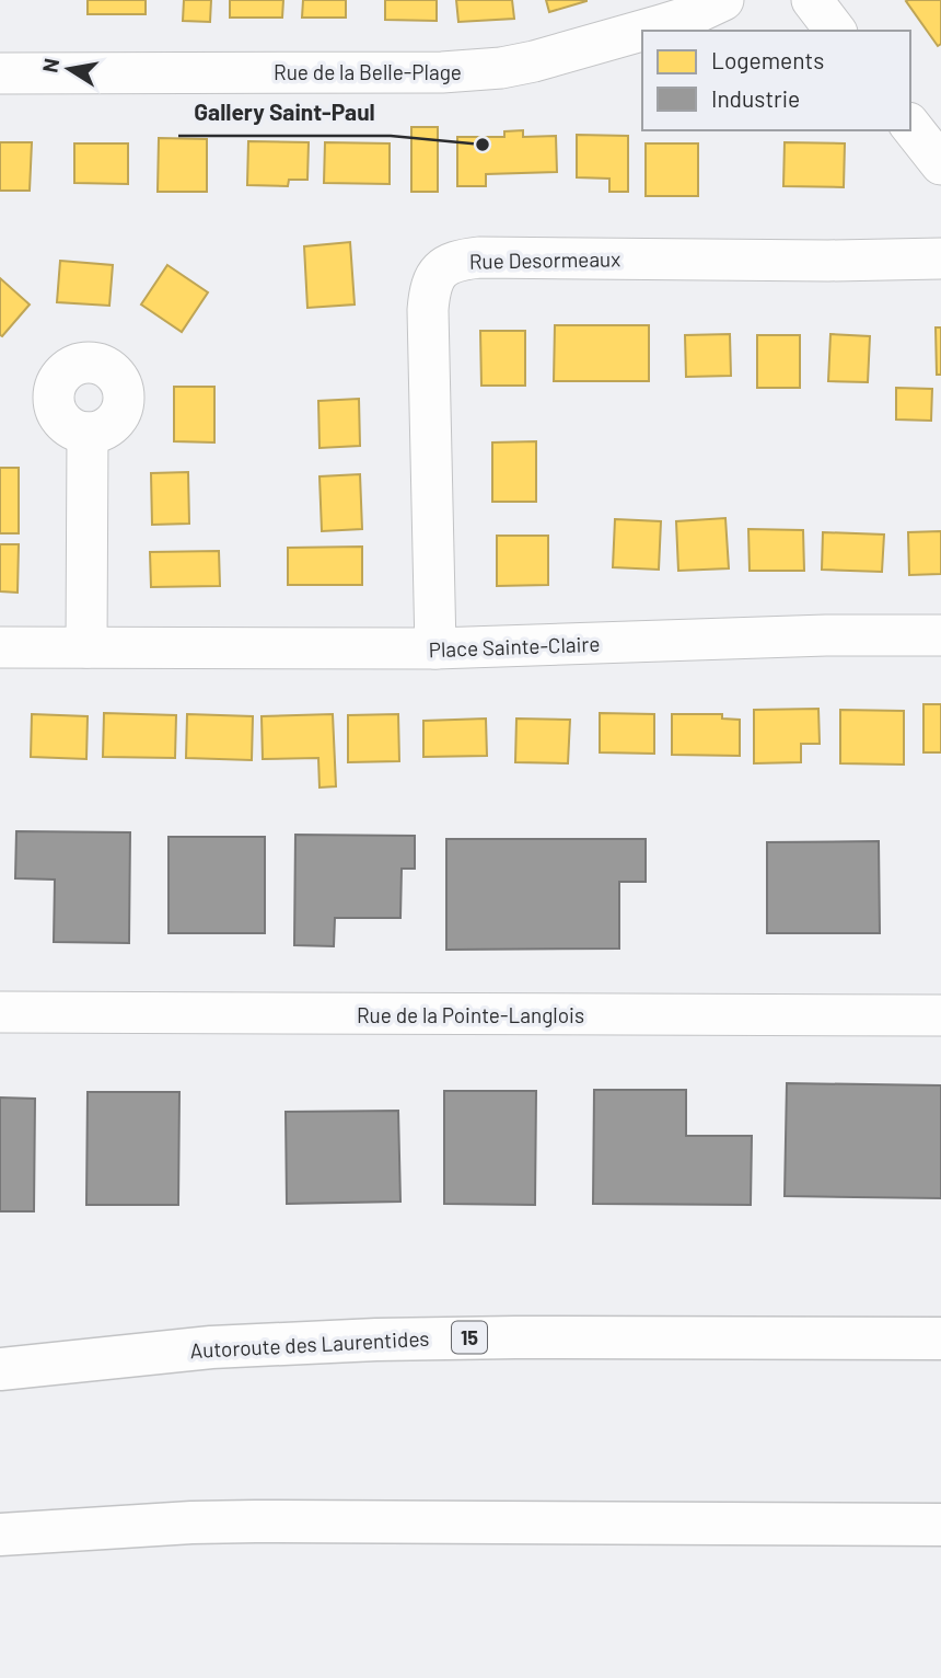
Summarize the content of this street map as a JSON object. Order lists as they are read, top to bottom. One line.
{"streets":{"highway":["15","Autoroute des Laurentides"],"street":["Rue de la Belle-Plage","Rue Desormeaux","Place Sainte-Claire","Rue de la Pointe-Langlois"]},"crossings":[["Rue Desormeaux","Place Sainte-Claire"]],"places":["Gallery Saint-Paul"],"legend":["Logements","Industrie"],"north":"left"}
